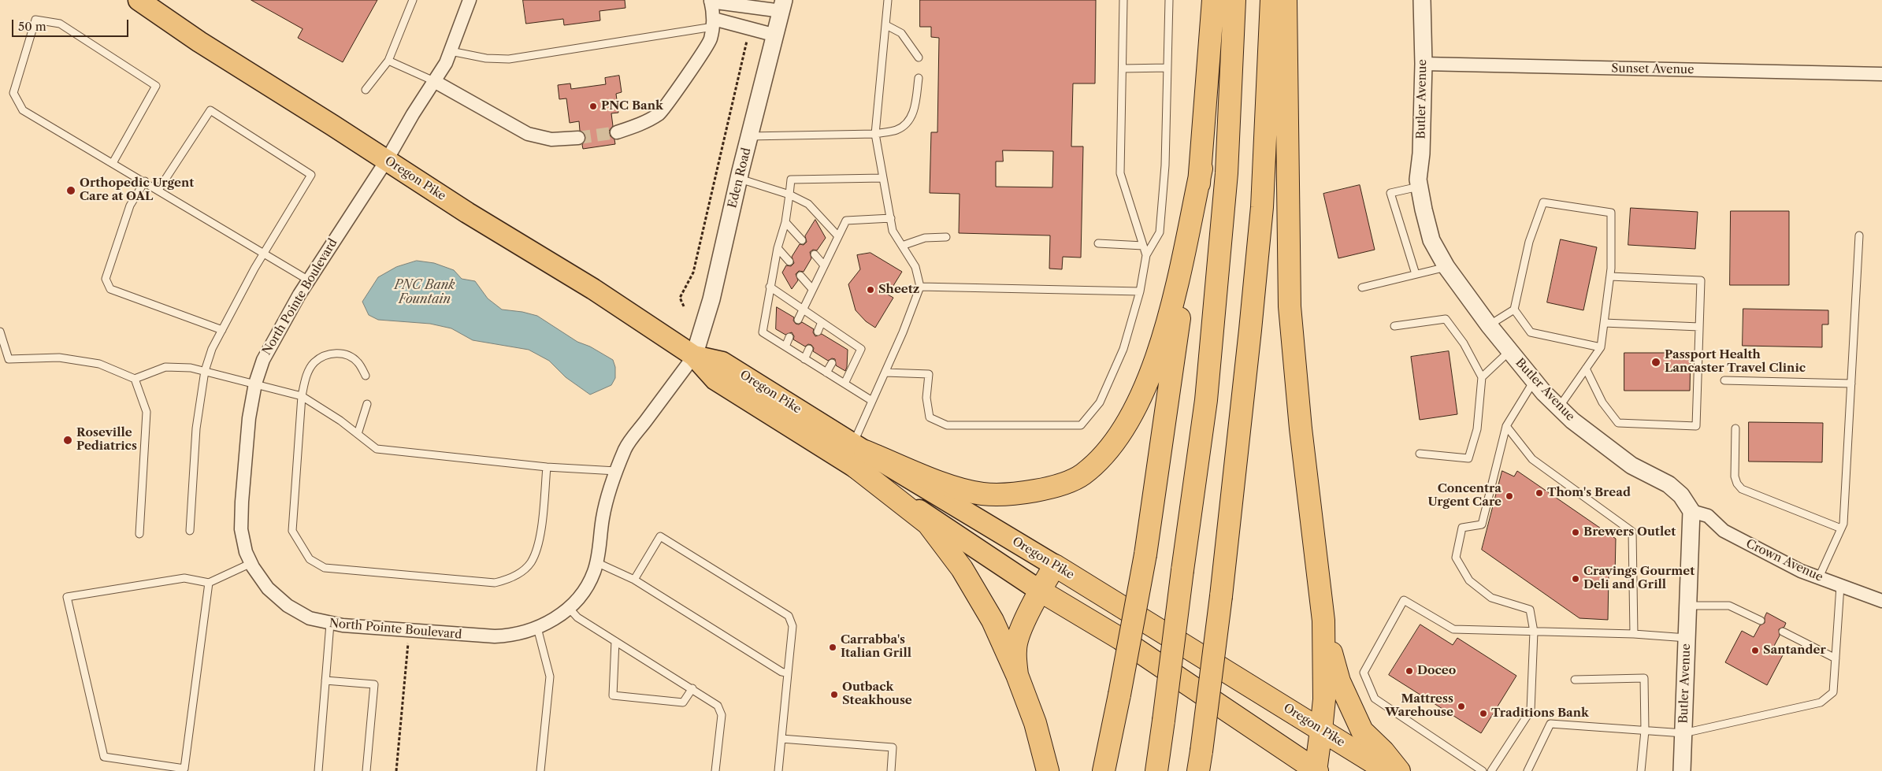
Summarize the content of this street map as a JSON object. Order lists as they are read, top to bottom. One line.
{"streets":{"highway":["Oregon Pike"],"street":["Sunset Avenue","Butler Avenue","Eden Road","North Pointe Boulevard","Crown Avenue"]},"crossings":[["Sunset Avenue","Butler Avenue"],["Butler Avenue","Crown Avenue"],["Eden Road","Oregon Pike"],["Eden Road","North Pointe Boulevard"],["Oregon Pike","North Pointe Boulevard"]],"water":["PNC Bank Fountain"],"places":["PNC Bank","Orthopedic Urgent Care at OAL","Sheetz","Passport Health Lancaster Travel Clinic","Roseville Pediatrics","Thom's Bread","Concentra Urgent Care","Brewers Outlet","Cravings Gourmet Deli and Grill","Carrabba's Italian Grill","Santander","Doceo","Outback Steakhouse","Mattress Warehouse","Traditions Bank"],"scale_bar":"50 m"}
